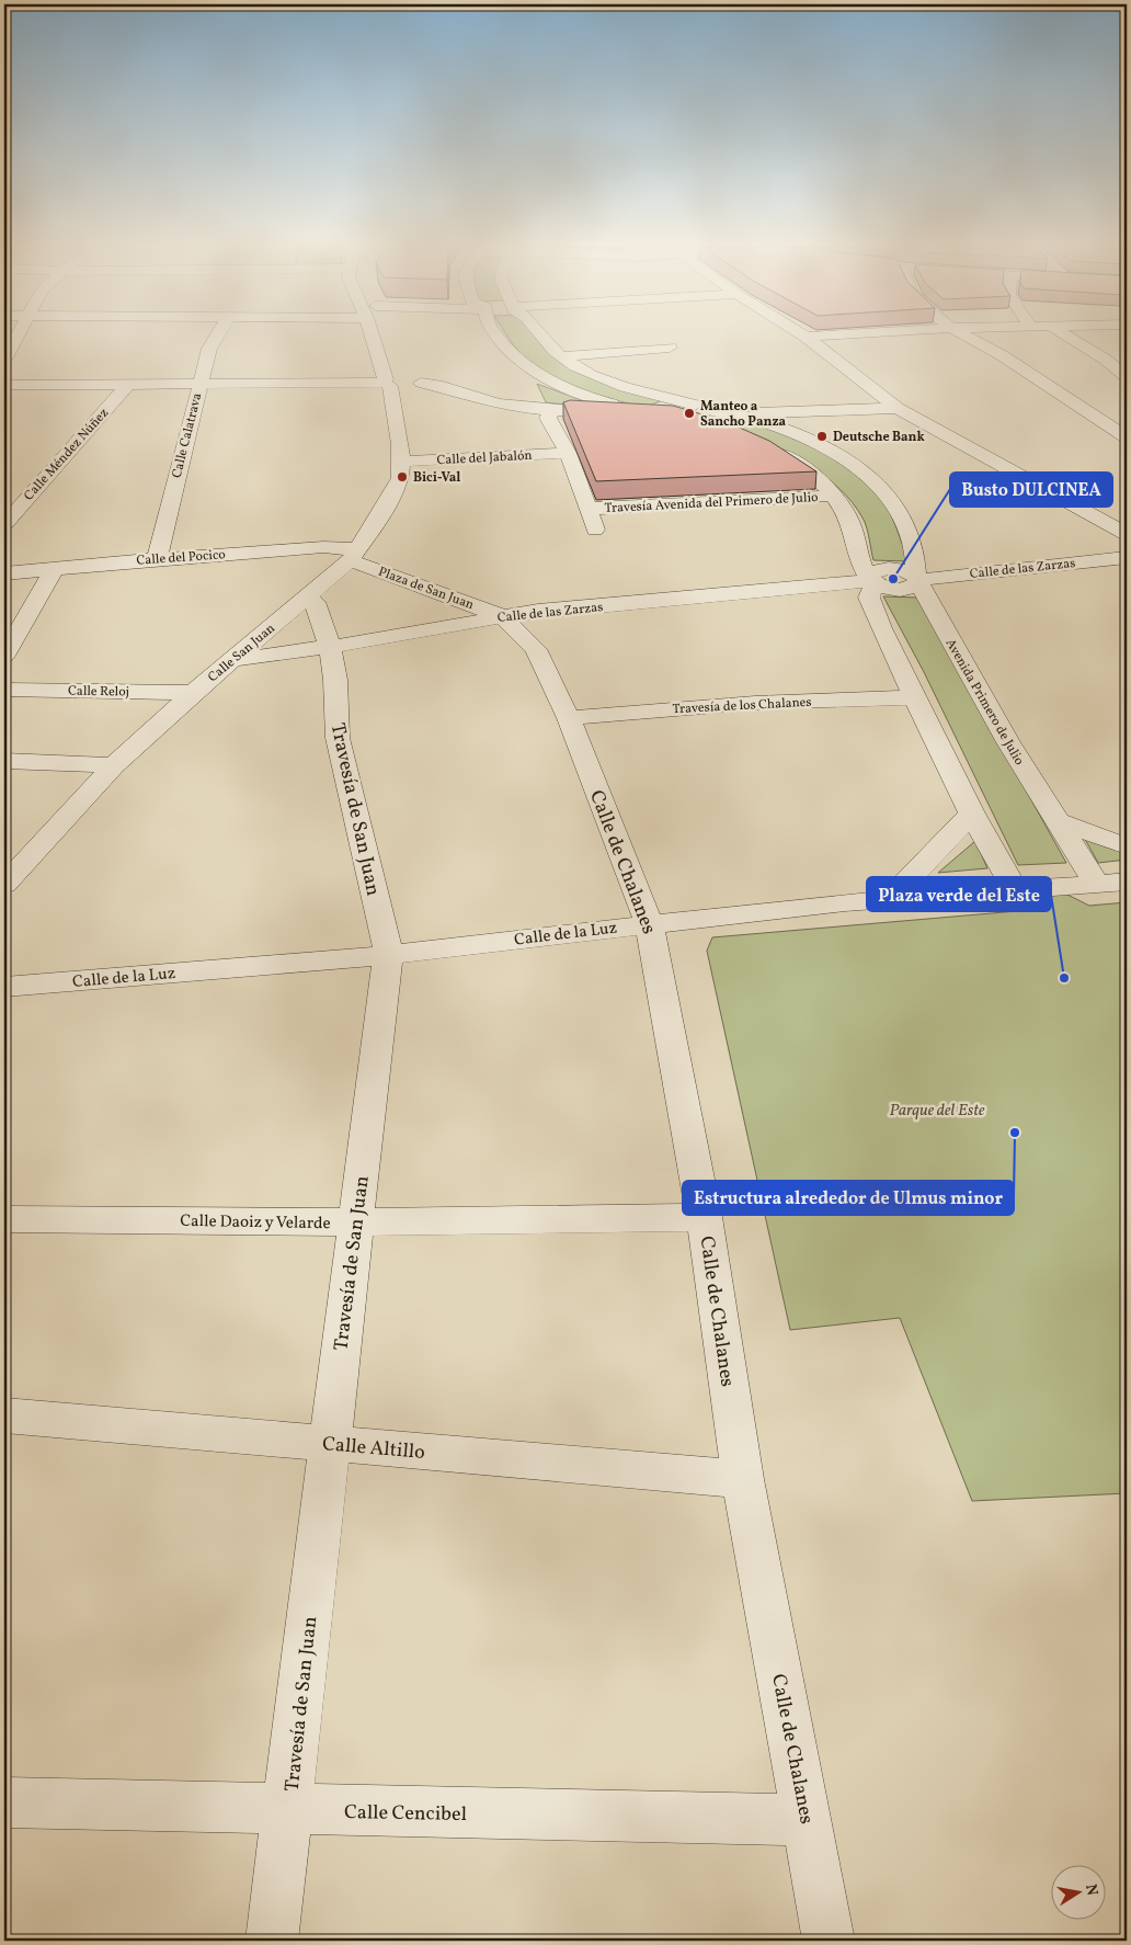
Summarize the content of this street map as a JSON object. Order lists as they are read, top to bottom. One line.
{"streets":{"street":["Calle Calatrava","Calle Méndez Núñez","Calle del Jabalón","Travesía Avenida del Primero de Julio","Calle del Pocico","Calle de las Zarzas","Plaza de San Juan","Calle San Juan","Calle Reloj","Avenida Primero de Julio","Travesía de los Chalanes","Travesía de San Juan","Calle de Chalanes","Calle de la Luz","Calle Daoiz y Velarde","Calle Altillo","Calle Cencibel"]},"crossings":[["Calle Calatrava","Calle del Pocico"],["Calle del Jabalón","Calle San Juan"],["Calle del Pocico","Plaza de San Juan"],["Calle del Pocico","Calle San Juan"],["Calle de las Zarzas","Plaza de San Juan"],["Calle de las Zarzas","Calle San Juan"],["Calle de las Zarzas","Avenida Primero de Julio"],["Calle de las Zarzas","Travesía de San Juan"],["Calle de las Zarzas","Calle de Chalanes"],["Plaza de San Juan","Calle San Juan"],["Plaza de San Juan","Calle de Chalanes"],["Calle San Juan","Calle Reloj"],["Calle San Juan","Travesía de San Juan"],["Avenida Primero de Julio","Calle de la Luz"],["Travesía de los Chalanes","Calle de Chalanes"],["Travesía de San Juan","Calle de la Luz"],["Travesía de San Juan","Calle Daoiz y Velarde"],["Travesía de San Juan","Calle Altillo"],["Travesía de San Juan","Calle Cencibel"],["Calle de Chalanes","Calle de la Luz"],["Calle de Chalanes","Calle Daoiz y Velarde"],["Calle de Chalanes","Calle Altillo"],["Calle de Chalanes","Calle Cencibel"]],"parks":["Parque del Este"],"places":["Manteo a Sancho Panza","Deutsche Bank","Bici-Val","Busto DULCINEA","Plaza verde del Este","Estructura alrededor de Ulmus minor"],"north":"right"}
